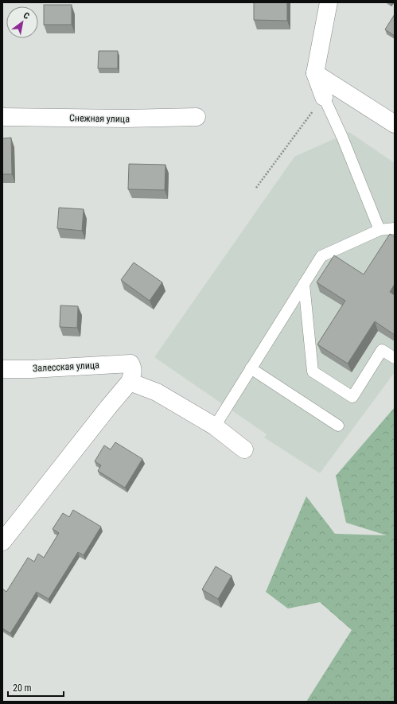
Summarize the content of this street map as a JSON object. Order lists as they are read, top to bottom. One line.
{"streets":{"street":["Снежная улица","Залесская улица"]},"scale_bar":"20 m","north":"top right"}
